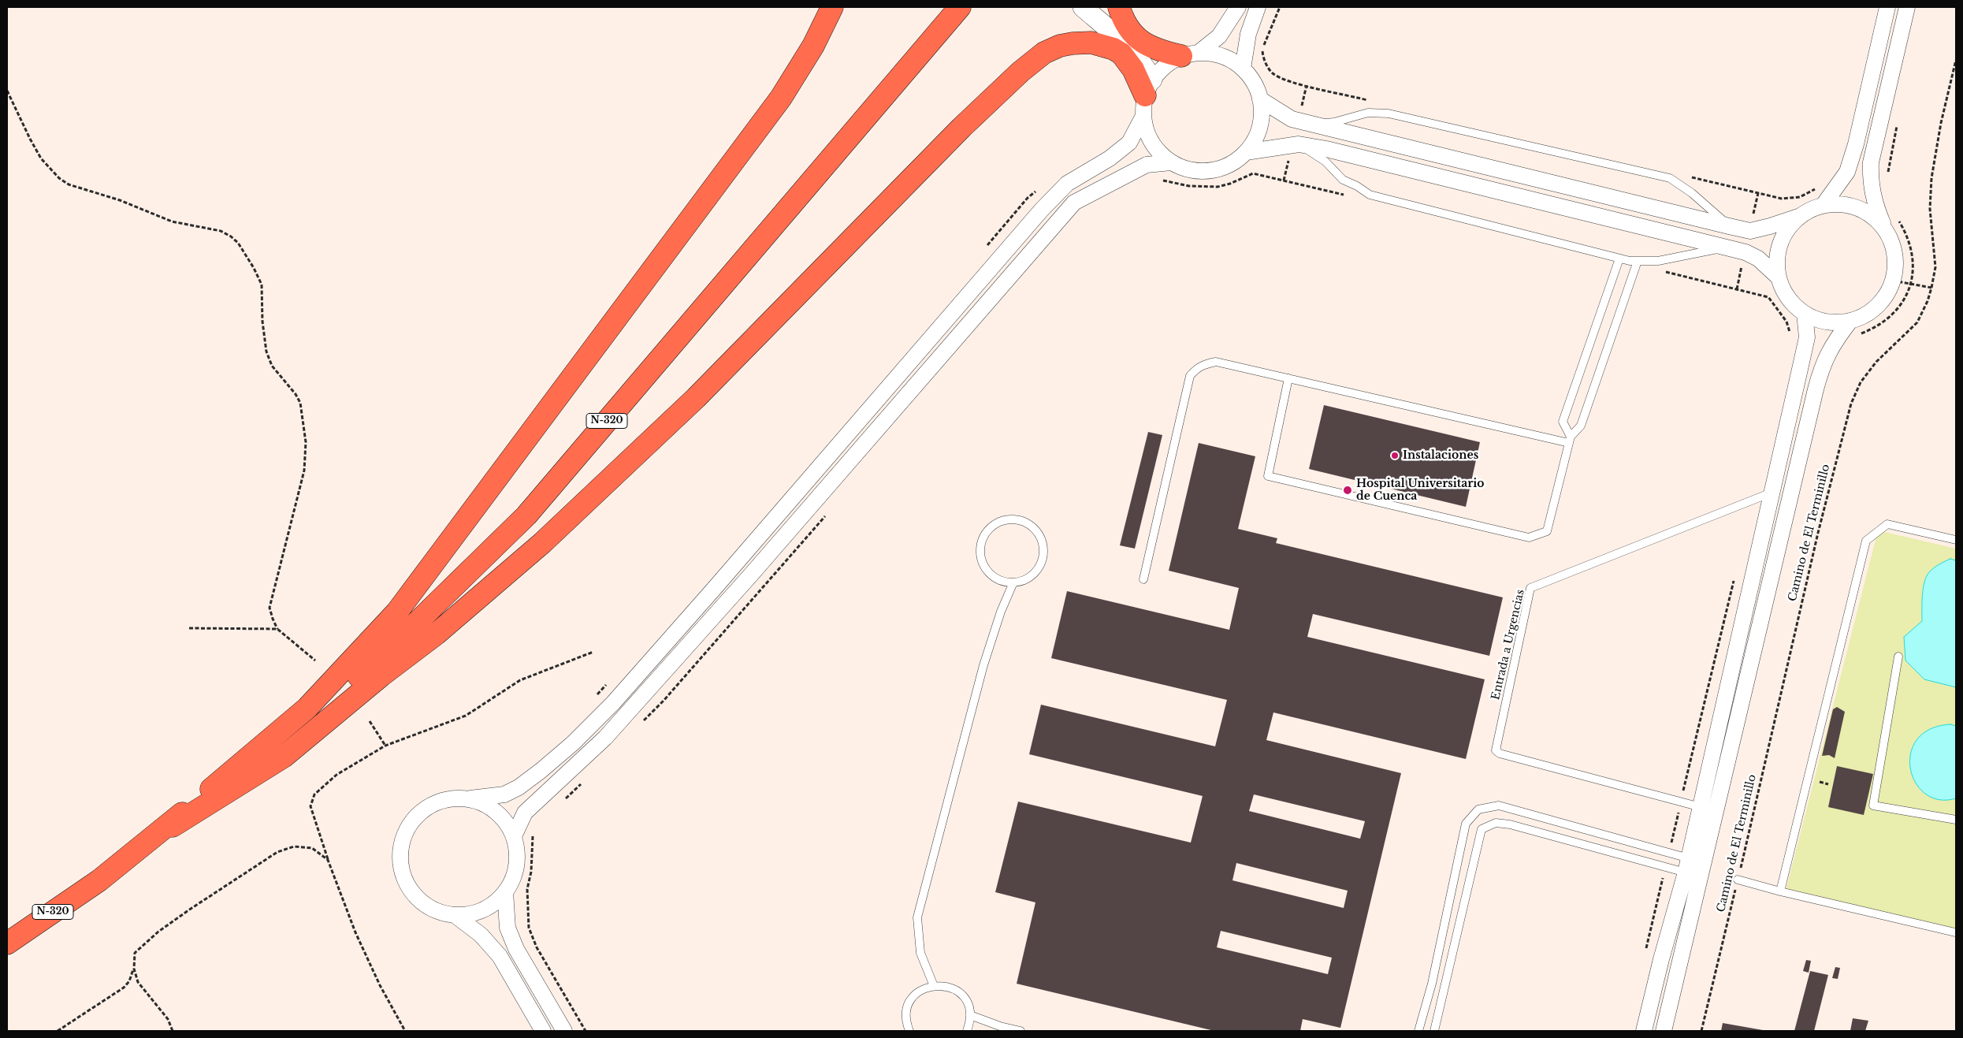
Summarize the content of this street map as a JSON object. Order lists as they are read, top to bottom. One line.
{"streets":{"highway":["N-320"],"lane":["Entrada a Urgencias"],"path":["Camino de El Terminillo"]},"places":["Instalaciones","Hospital Universitario de Cuenca"]}
